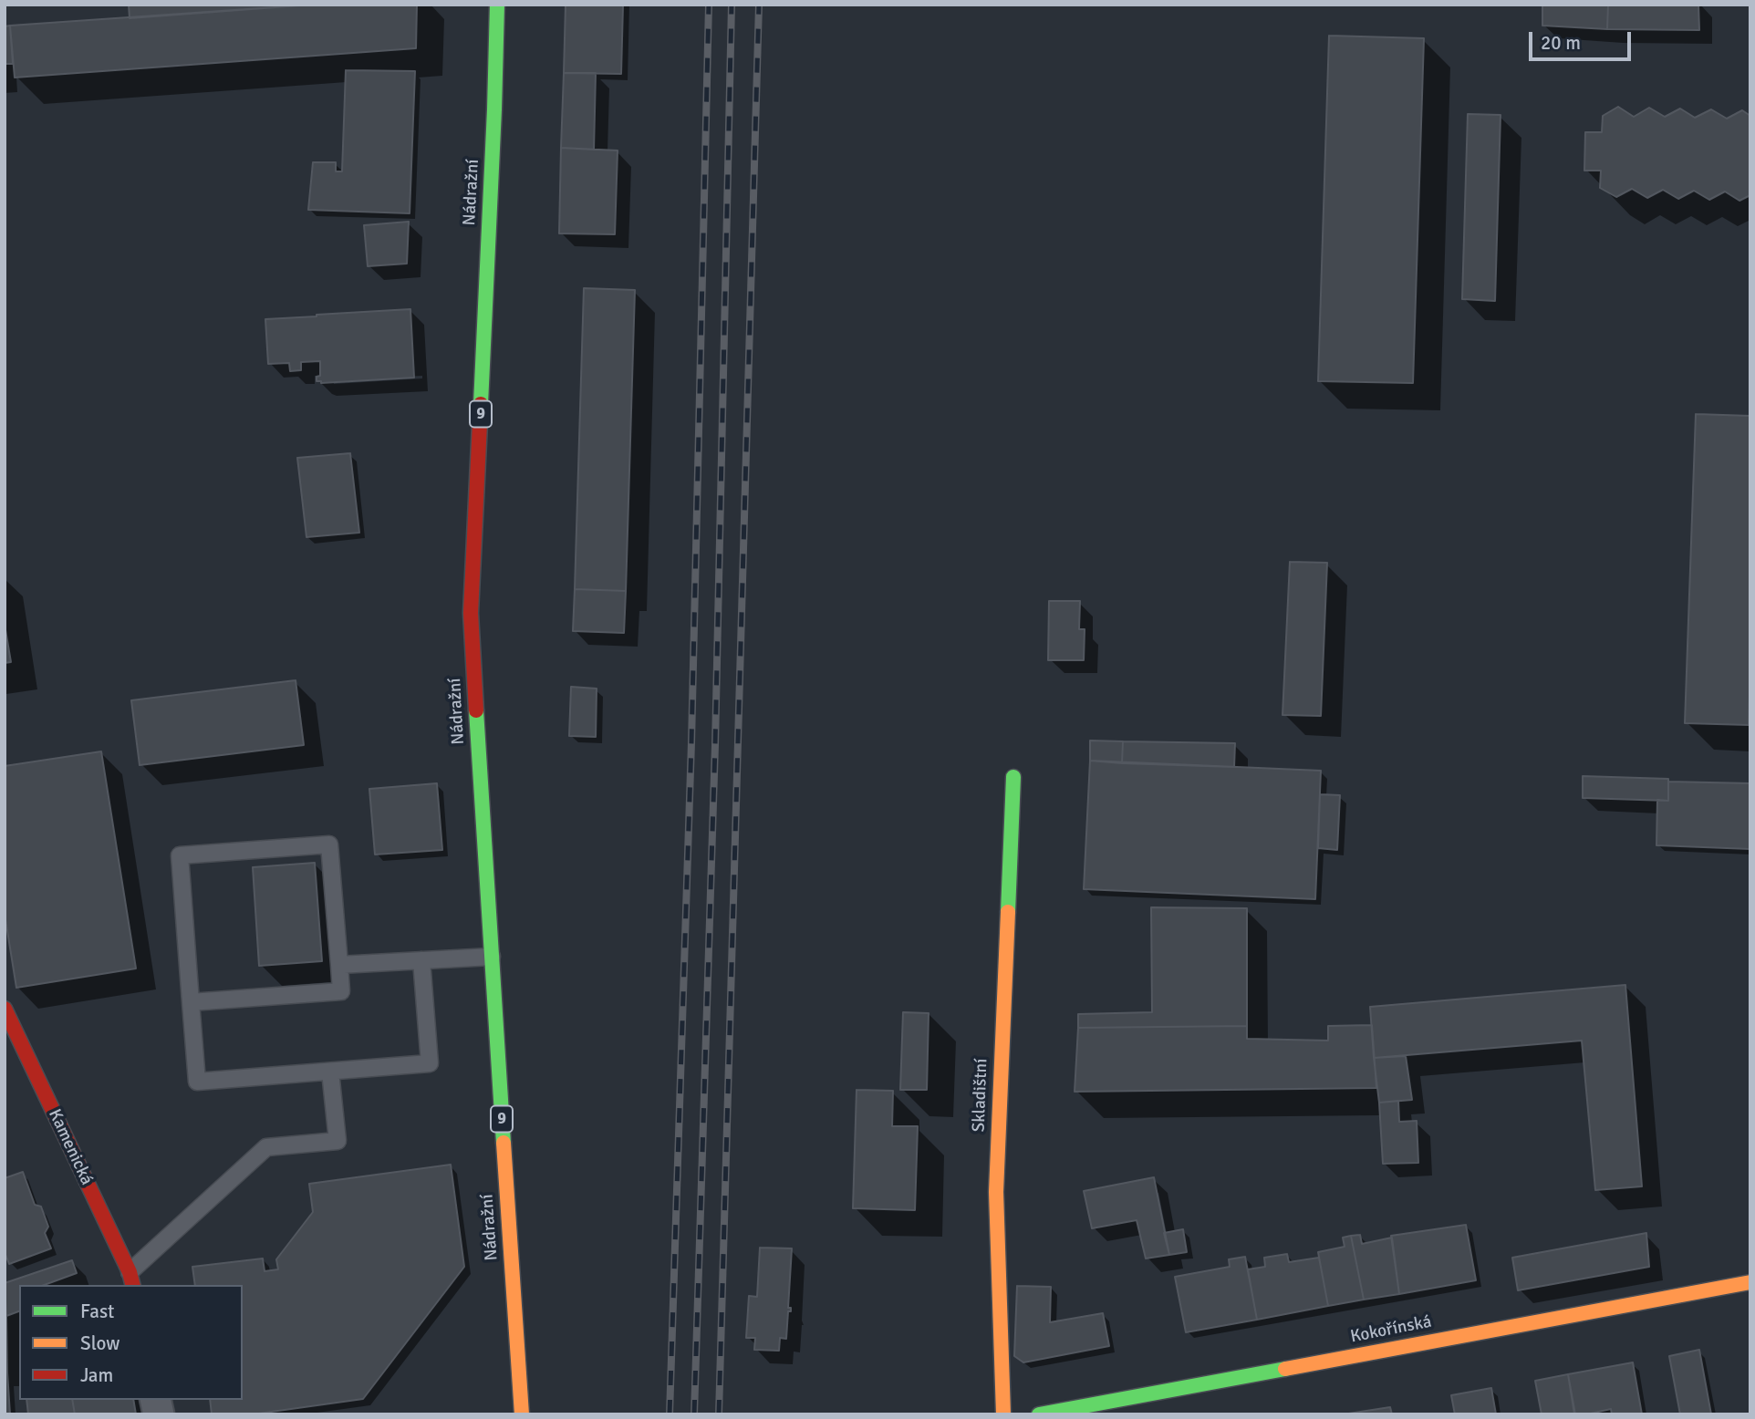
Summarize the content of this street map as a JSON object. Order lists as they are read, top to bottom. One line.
{"streets":{"main road":["Nádražní","9","Skladištní","Kamenická","Kokořínská"]},"legend":["Fast","Slow","Jam"],"scale_bar":"20 m"}
